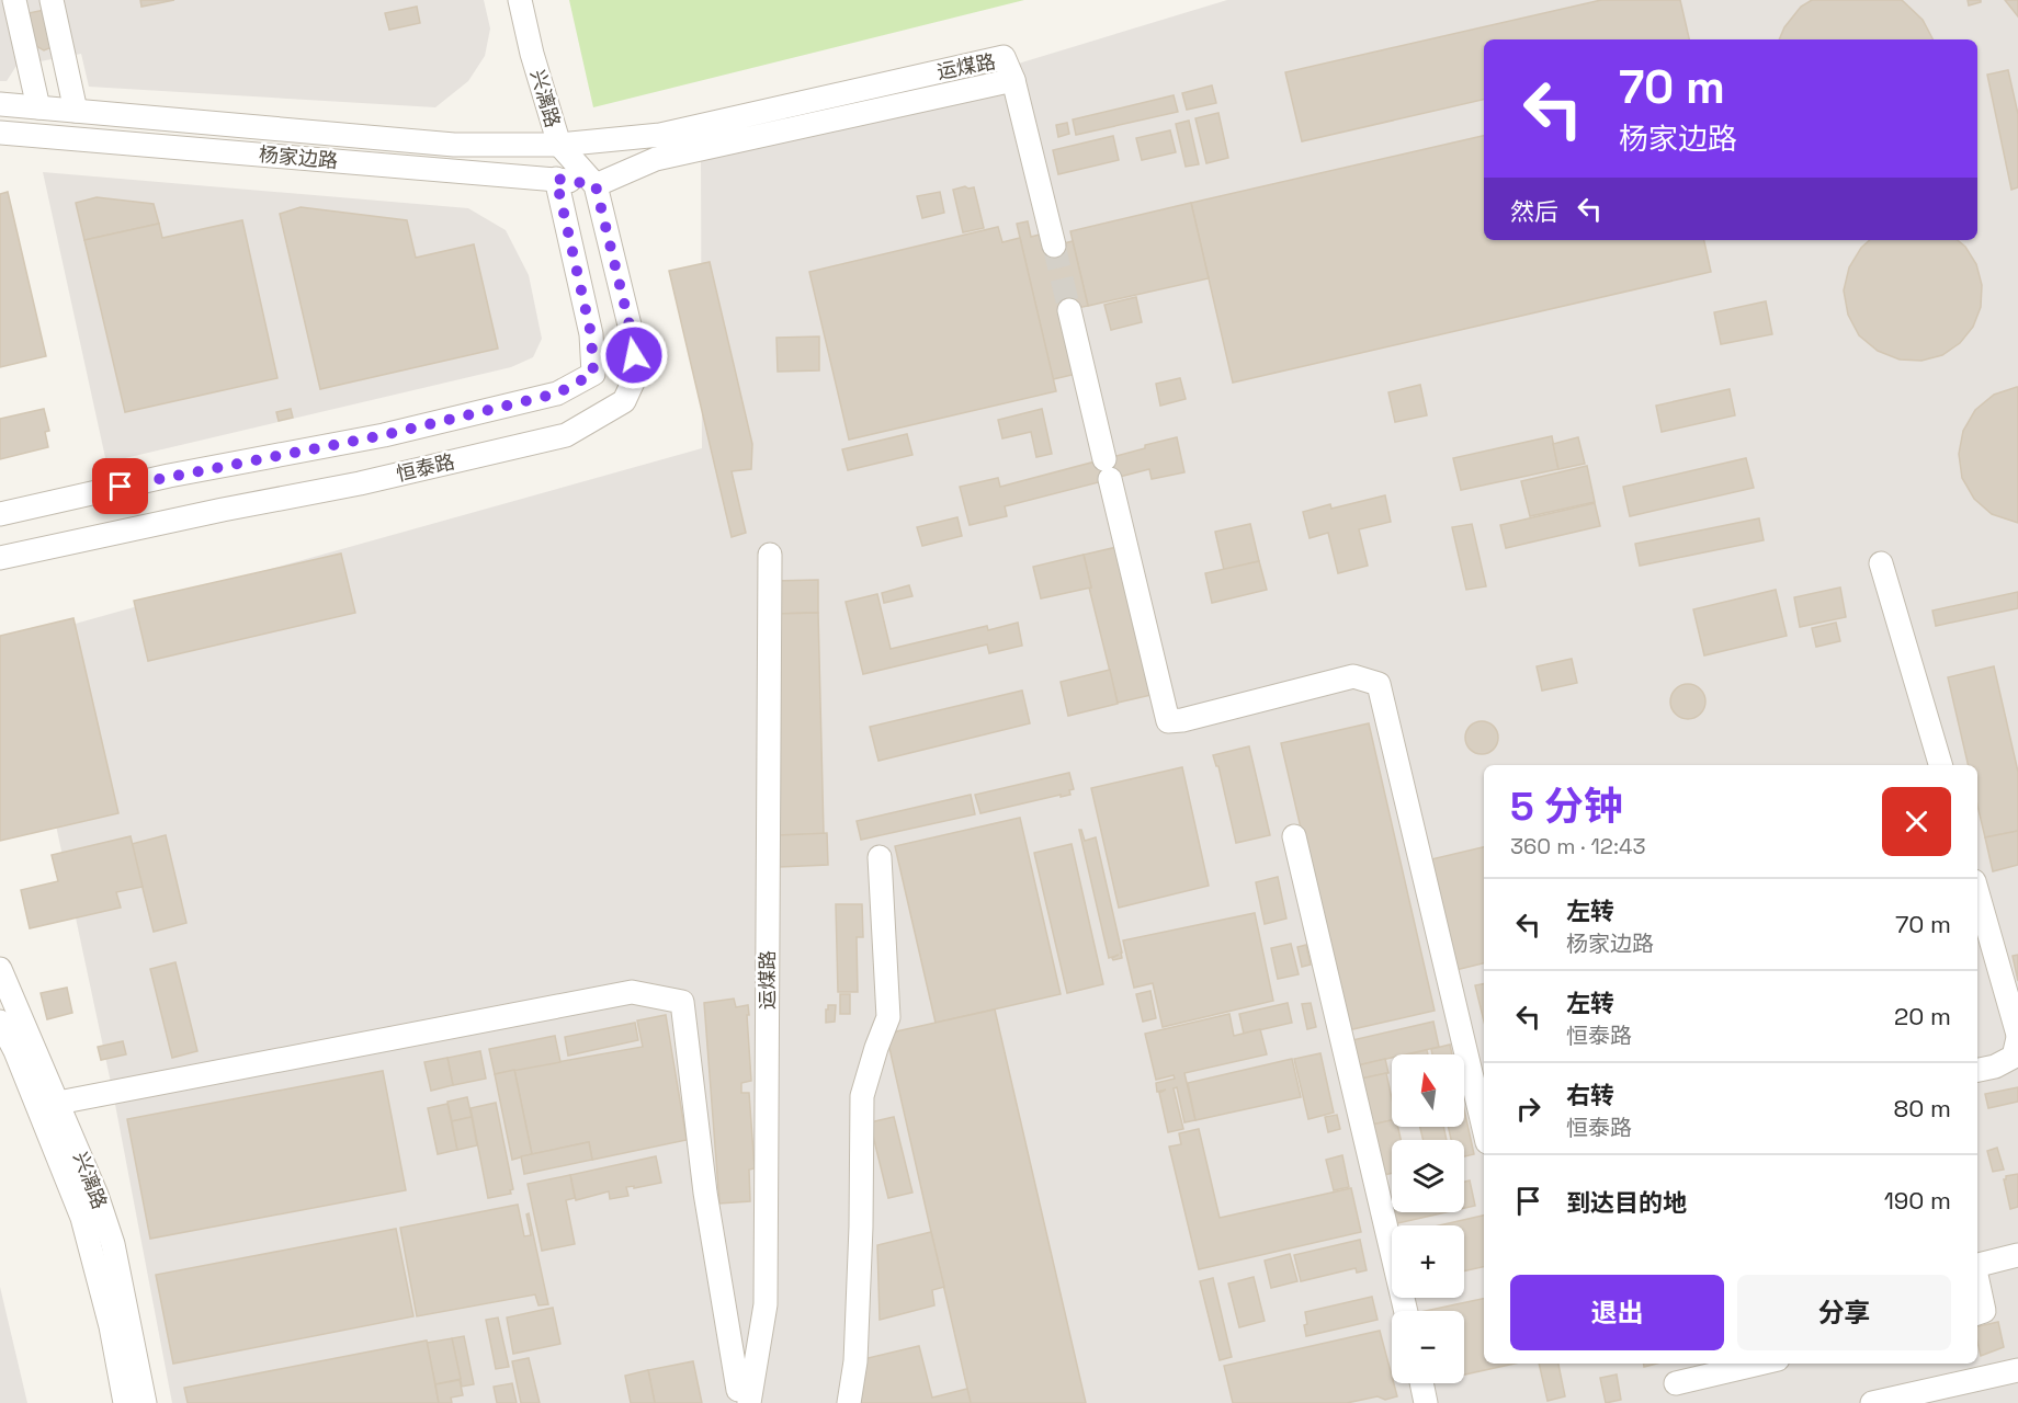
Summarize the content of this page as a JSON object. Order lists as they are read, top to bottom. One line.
{"streets":{"street":["运煤路","兴漓路","杨家边路","恒泰路"]},"crossings":[["运煤路","兴漓路"],["运煤路","杨家边路"],["运煤路","恒泰路"],["兴漓路","杨家边路"],["兴漓路","恒泰路"],["杨家边路","恒泰路"]],"north":"top","page":{"turn":["70 m","杨家边路"],"then":"然后","heading":["5 分钟","360 m · 12:43"],"list":[{"name":"左转","note":"杨家边路","value":"70 m"},{"name":"左转","note":"恒泰路","value":"20 m"},{"name":"右转","note":"恒泰路","value":"80 m"},{"name":"到达目的地","value":"190 m"}],"map_buttons":["+","−"],"buttons":["退出","分享"]}}
